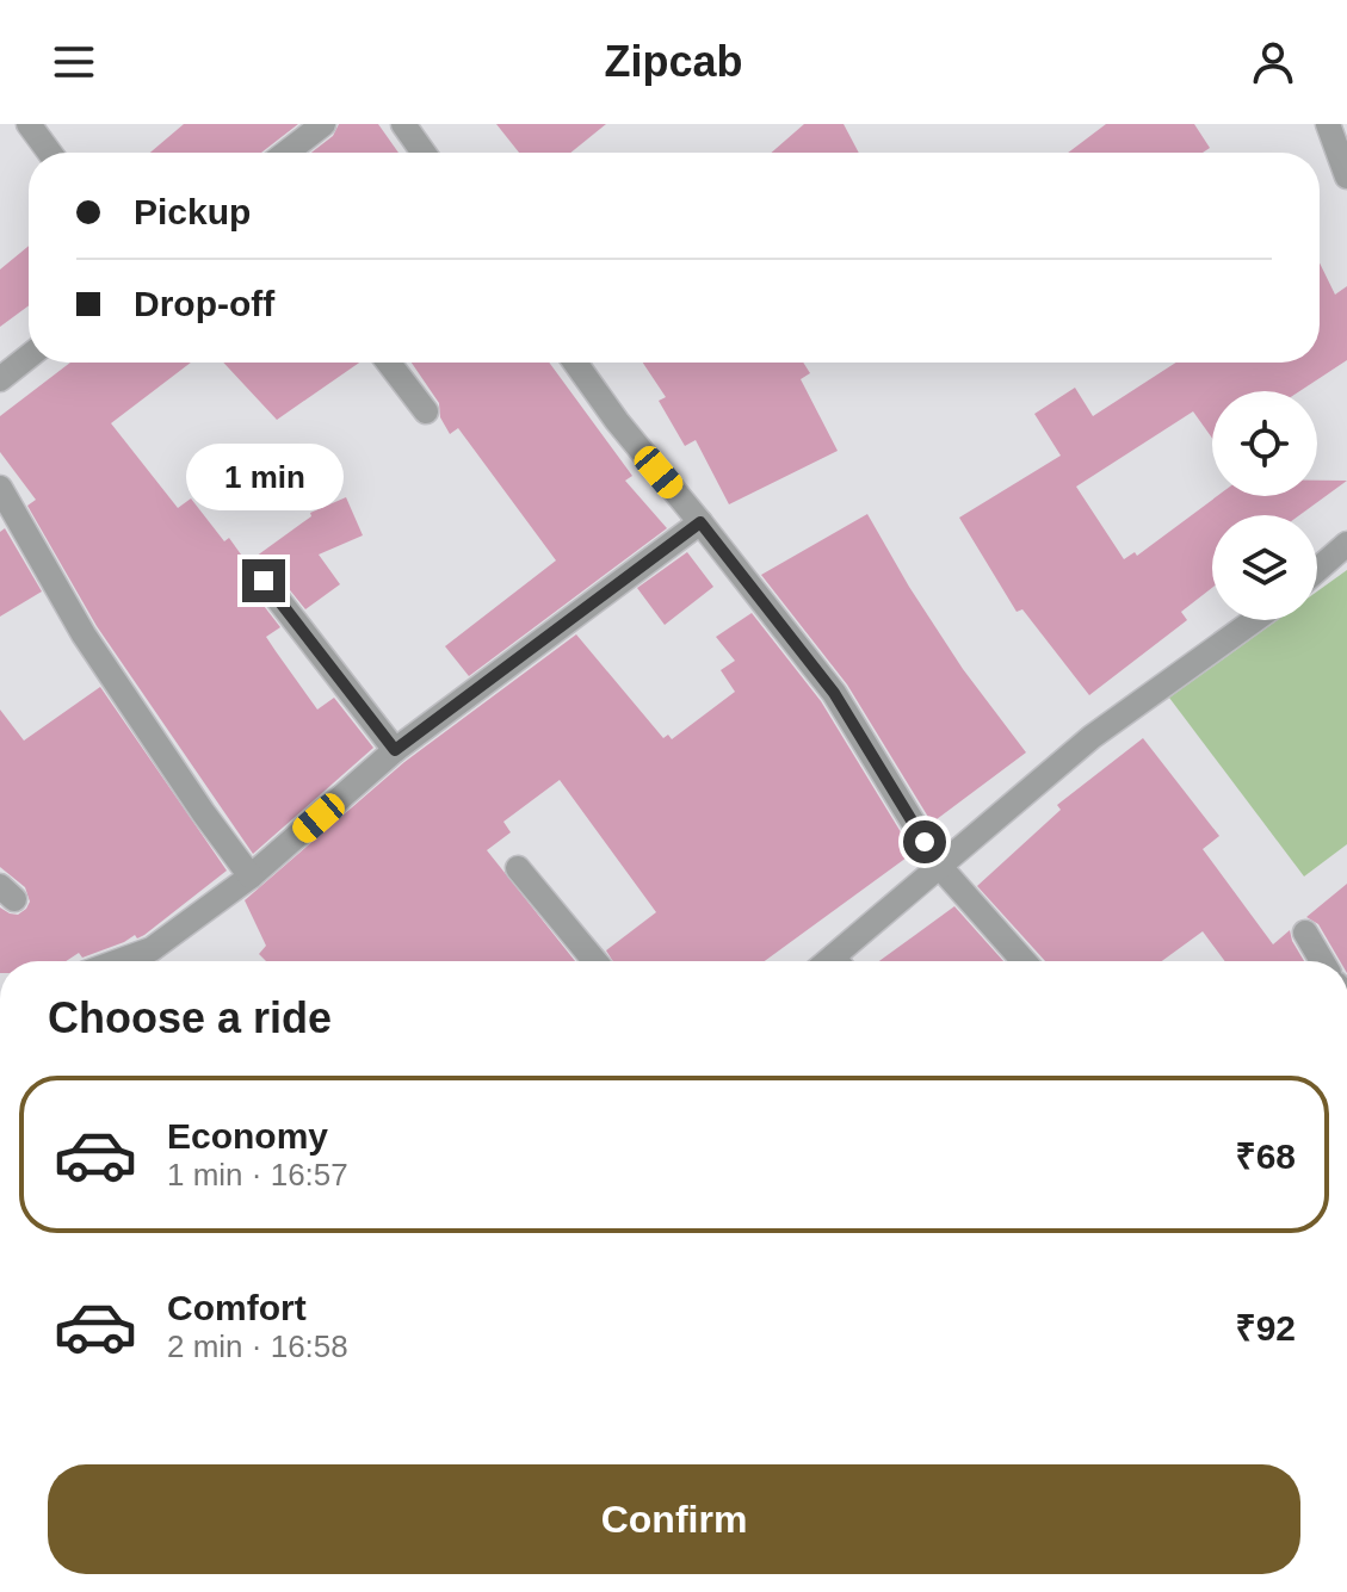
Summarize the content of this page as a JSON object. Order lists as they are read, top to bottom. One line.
{"page":{"header":"Zipcab","banner":["Pickup","Drop-off"],"bubble":"1 min","heading":"Choose a ride","list":[{"name":"Economy","note":"1 min · 16:57","value":"₹68"},{"name":"Comfort","note":"2 min · 16:58","value":"₹92"}],"buttons":"Confirm"}}
